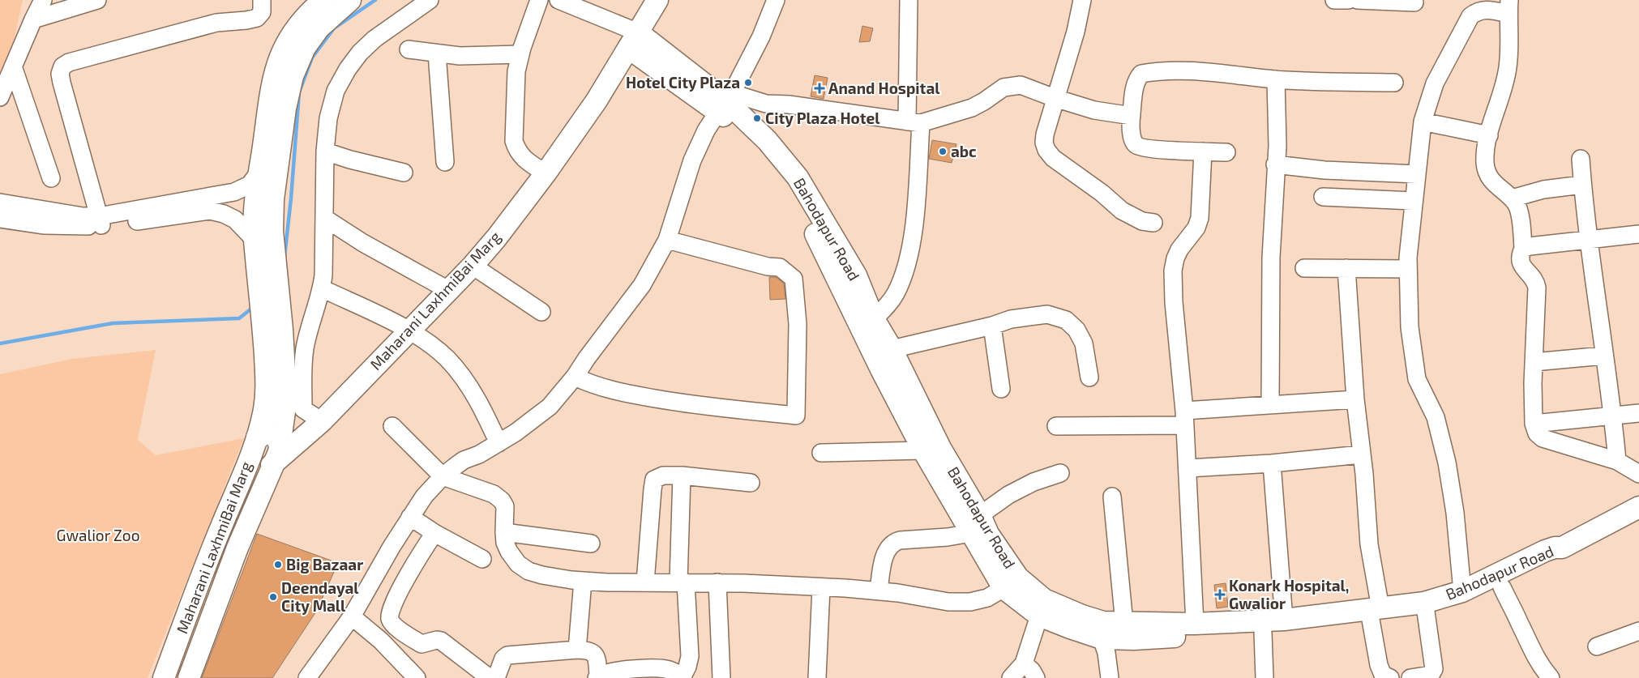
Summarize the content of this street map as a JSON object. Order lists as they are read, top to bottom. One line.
{"streets":{"main road":["Bahodapur Road","Maharani LaxhmiBai Marg"]},"crossings":[["Bahodapur Road","Maharani LaxhmiBai Marg"]],"parks":["Gwalior Zoo"],"places":{"other":["Hotel City Plaza","City Plaza Hotel","abc","Big Bazaar","Deendayal City Mall"],"health":["Anand Hospital","Konark Hospital, Gwalior"]}}
